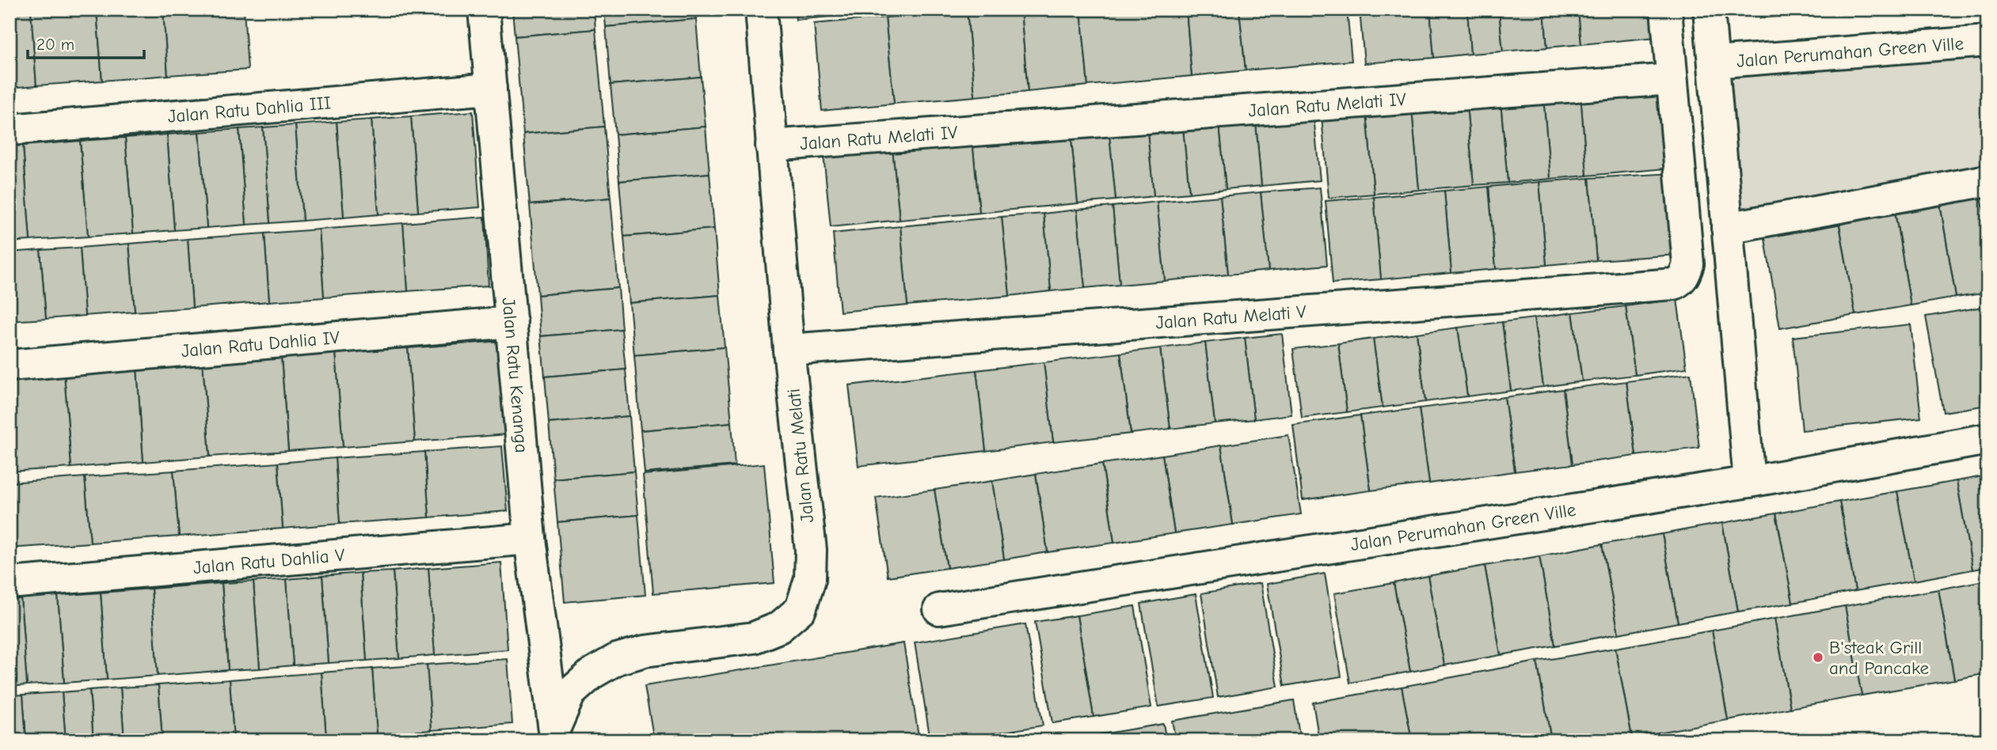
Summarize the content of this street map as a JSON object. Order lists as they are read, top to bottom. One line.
{"streets":{"street":["Jalan Perumahan Green Ville","Jalan Ratu Melati IV","Jalan Ratu Dahlia III","Jalan Ratu Melati V","Jalan Ratu Dahlia IV","Jalan Ratu Kenanga","Jalan Ratu Melati","Jalan Ratu Dahlia V"]},"crossings":[["Jalan Ratu Melati IV","Jalan Ratu Melati V"],["Jalan Ratu Melati IV","Jalan Ratu Melati"],["Jalan Ratu Dahlia III","Jalan Ratu Kenanga"],["Jalan Ratu Melati V","Jalan Ratu Melati"],["Jalan Ratu Dahlia IV","Jalan Ratu Kenanga"],["Jalan Ratu Kenanga","Jalan Ratu Melati"],["Jalan Ratu Kenanga","Jalan Ratu Dahlia V"]],"places":["B'steak Grill and Pancake"],"scale_bar":"20 m"}
